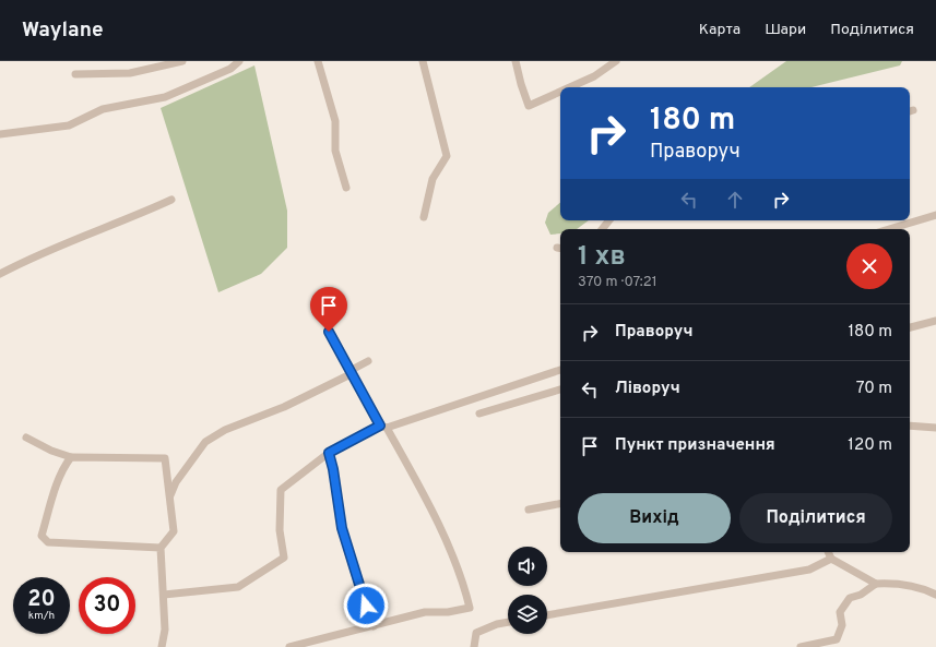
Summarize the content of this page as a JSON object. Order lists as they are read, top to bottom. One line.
{"page":{"header":"Waylane","nav":["Карта","Шари","Поділитися"],"turn":["180 m","Праворуч"],"heading":["1 хв","370 m · 07:21"],"list":[{"name":"Праворуч","value":"180 m"},{"name":"Ліворуч","value":"70 m"},{"name":"Пункт призначення","value":"120 m"}],"buttons":["Вихід","Поділитися"],"speed":"20 km/h","limit":"30"}}
